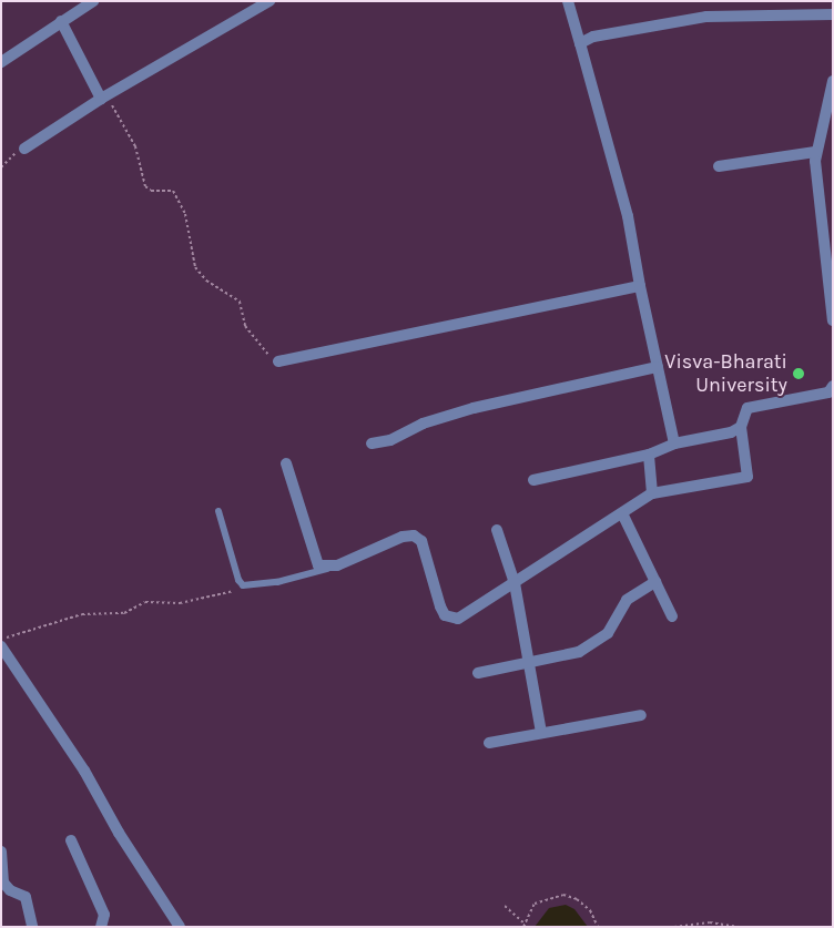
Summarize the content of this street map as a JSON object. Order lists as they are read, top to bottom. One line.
{"places":["Visva-Bharati University"]}
